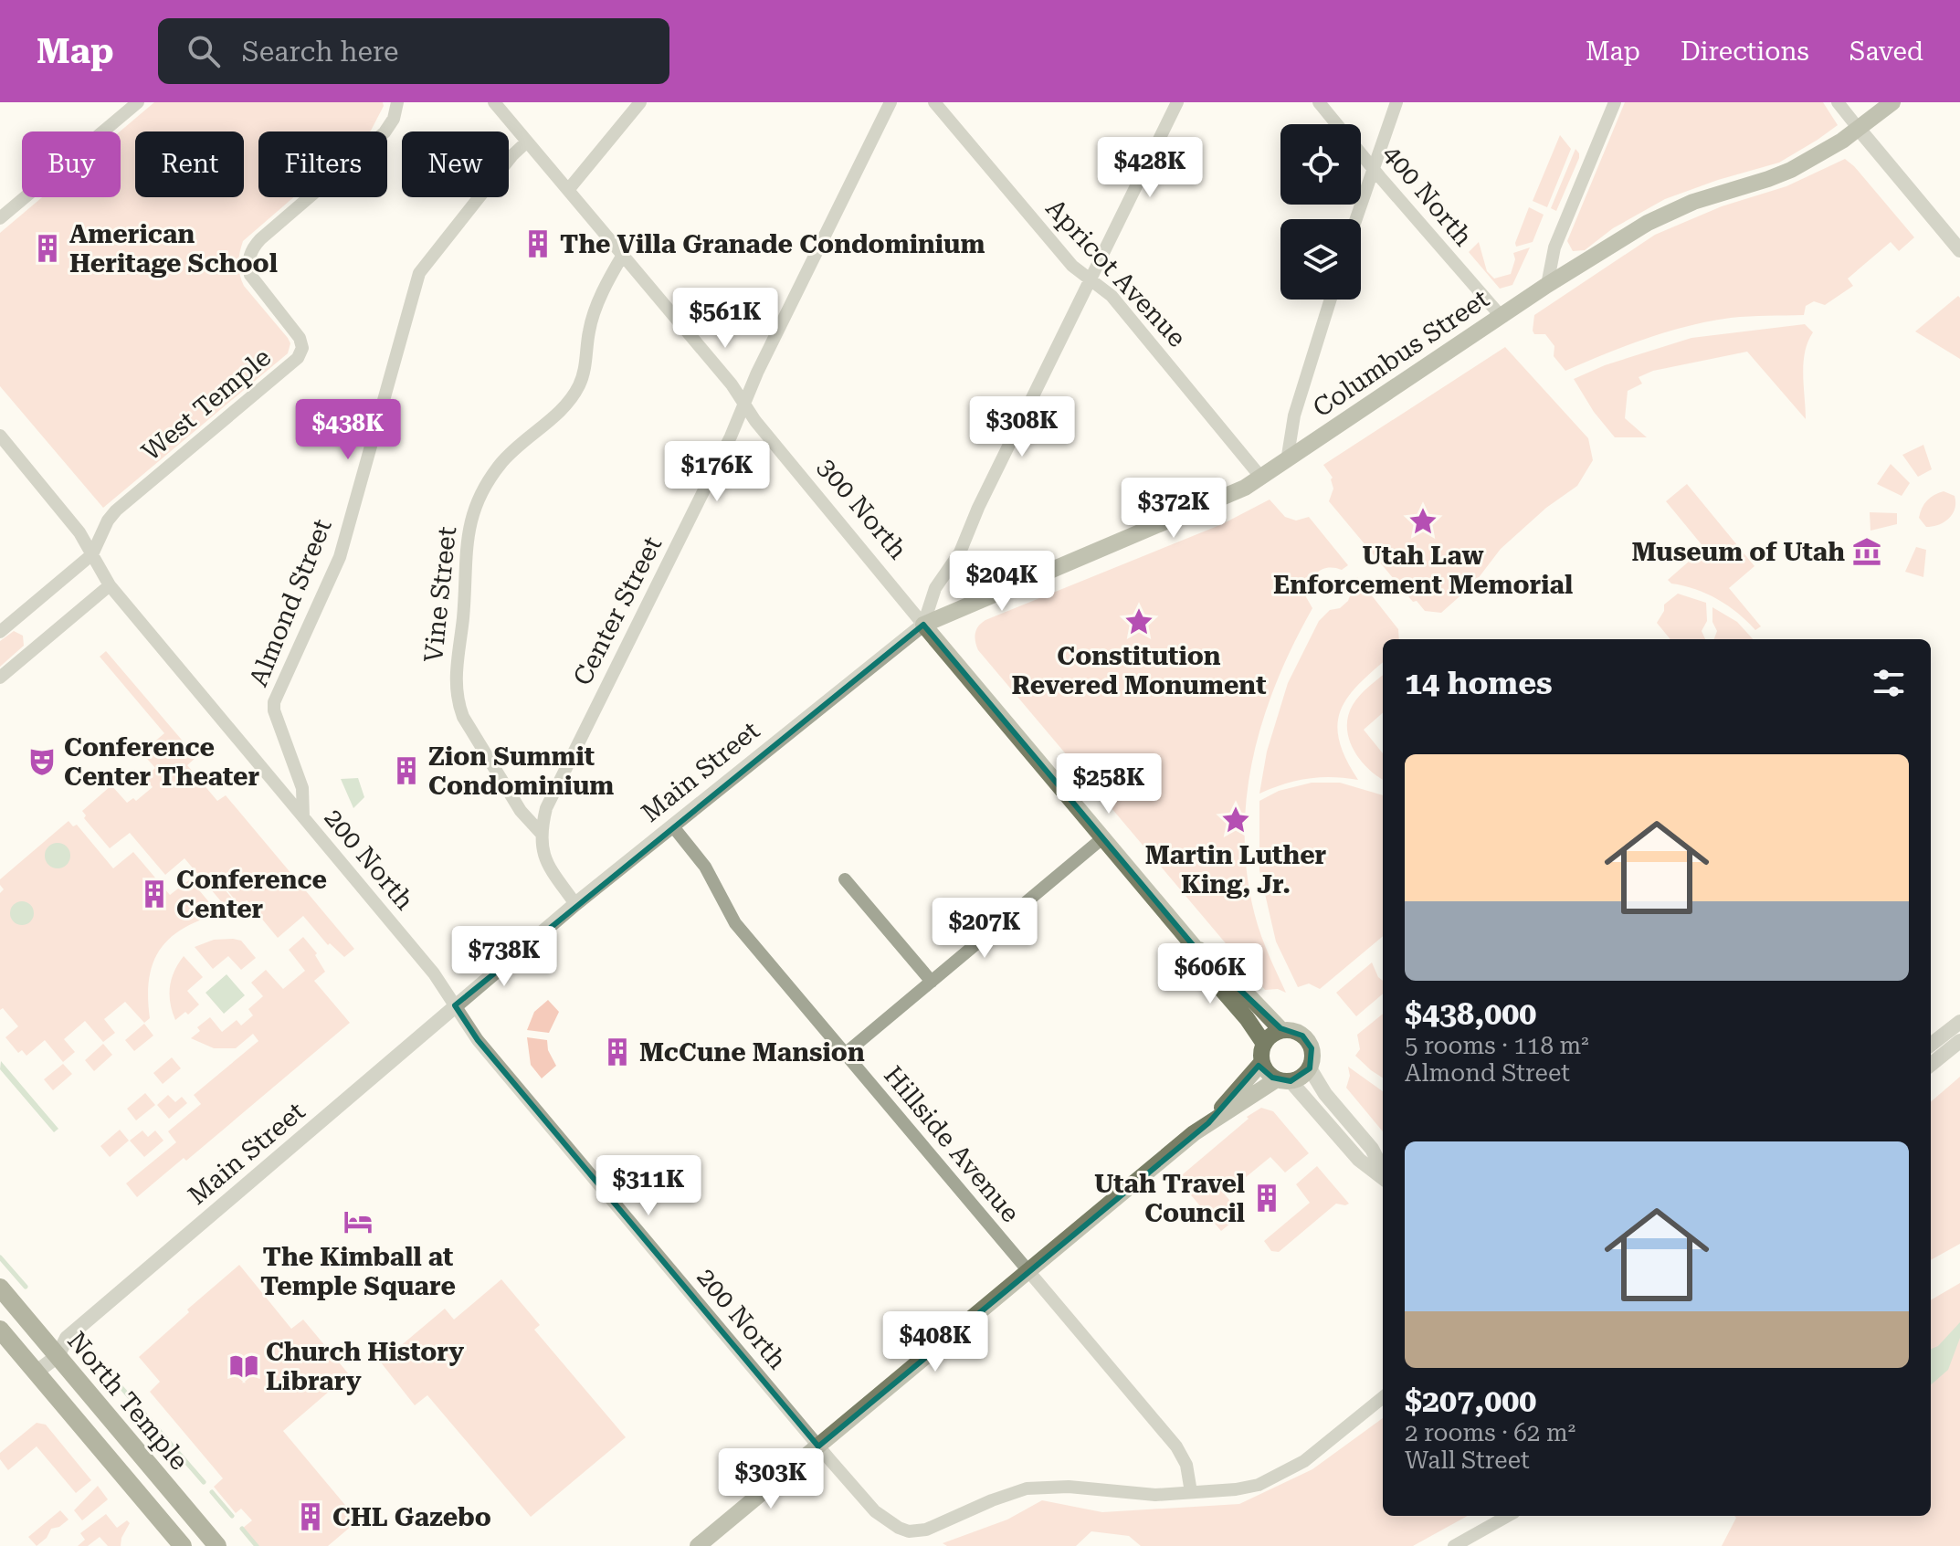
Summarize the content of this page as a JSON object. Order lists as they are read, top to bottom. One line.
{"streets":{"main road":["Columbus Street","300 North","North Temple"],"street":["400 North","Apricot Avenue","West Temple","Vine Street","Almond Street","Center Street","Main Street","200 North","Hillside Avenue"]},"crossings":[["400 North","Columbus Street"],["Apricot Avenue","Columbus Street"],["Columbus Street","300 North"],["Columbus Street","Main Street"],["West Temple","200 North"],["300 North","Vine Street"],["300 North","Almond Street"],["300 North","Center Street"],["300 North","Main Street"],["Vine Street","Center Street"],["Almond Street","200 North"],["Main Street","200 North"],["Main Street","Hillside Avenue"],["Main Street","North Temple"],["200 North","Hillside Avenue"]],"places":{"building":["The Villa Granade Condominium","American Heritage School","Zion Summit Condominium","Conference Center","McCune Mansion","Utah Travel Council","CHL Gazebo"],"place":["Utah Law Enforcement Memorial","Constitution Revered Monument","Martin Luther King, Jr."],"museum":["Museum of Utah"],"theatre":["Conference Center Theater"],"hotel":["The Kimball at Temple Square"],"library":["Church History Library"]},"page":{"header":"Map","search":"Search here","nav":["Map","Directions","Saved"],"chip":["Buy","Rent","Filters","New"],"price":["$428K","$561K","$308K","$438K","$176K","$372K","$204K","$258K","$207K","$738K","$606K","$311K","$408K","$303K"],"heading":"14 homes","list":[{"name":"$438,000","note":"5 rooms · 118 m² · Almond Street"},{"name":"$207,000","note":"2 rooms · 62 m² · Wall Street"}]}}
